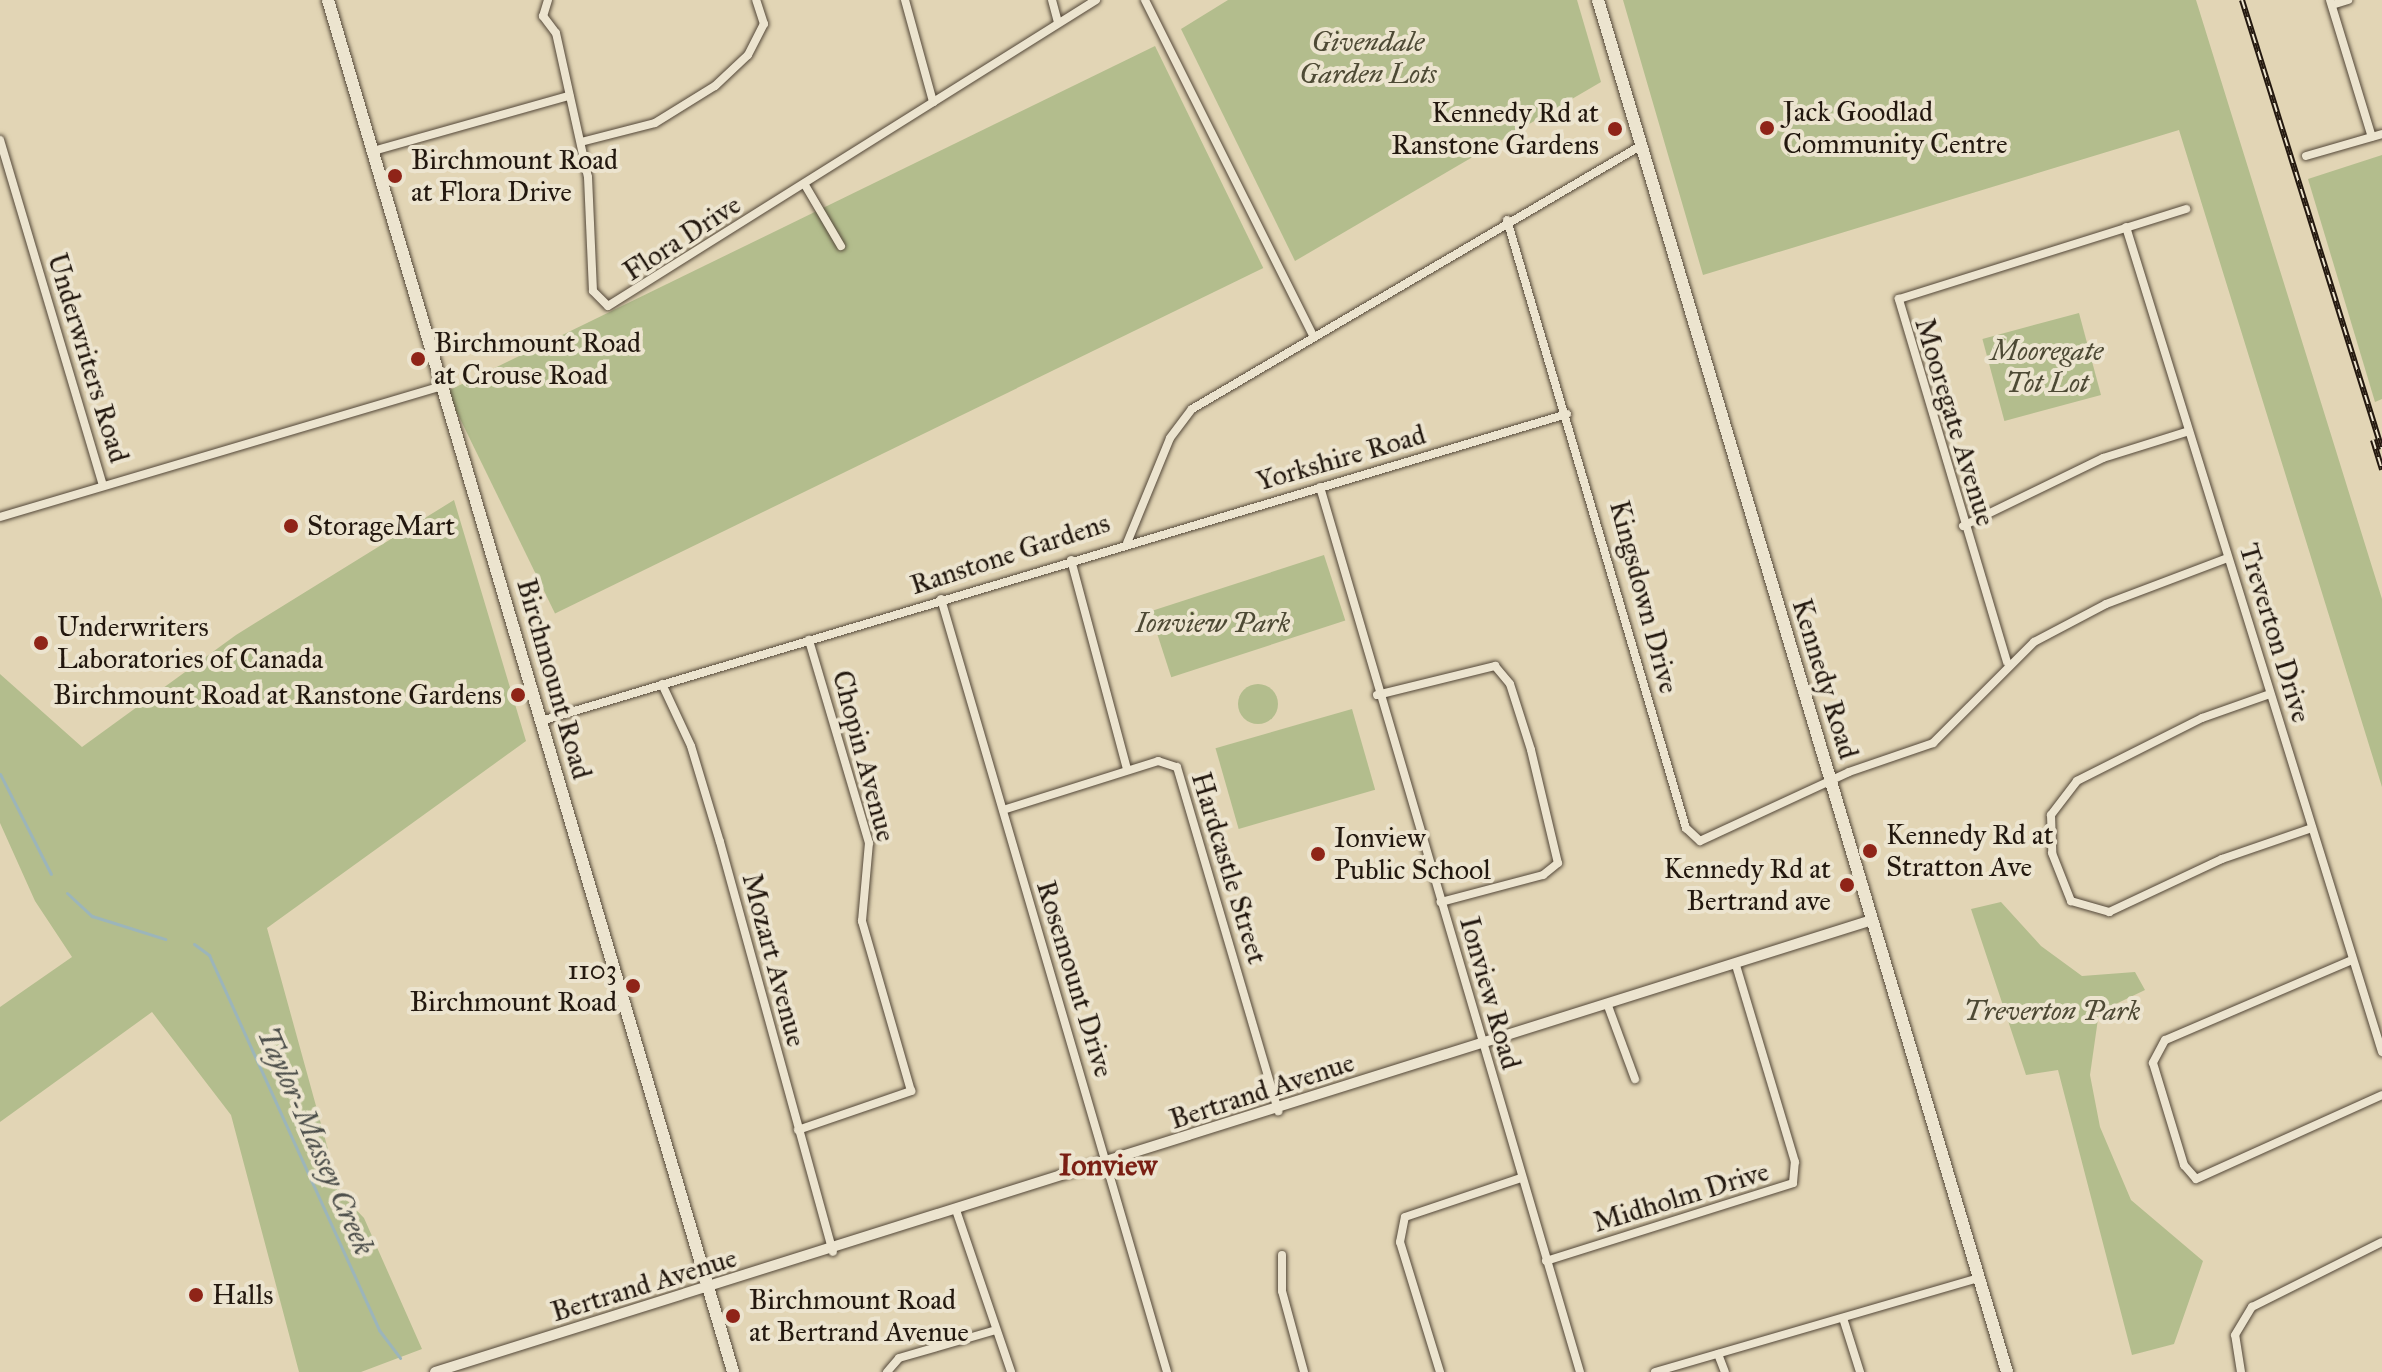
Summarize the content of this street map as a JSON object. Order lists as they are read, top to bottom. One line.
{"streets":{"main road":["Birchmount Road","Kennedy Road"],"street":["Flora Drive","Underwriters Road","Mooregate Avenue","Yorkshire Road","Ranstone Gardens","Kingsdown Drive","Treverton Drive","Chopin Avenue","Hardcastle Street","Mozart Avenue","Rosemount Drive","Ionview Road","Bertrand Avenue","Midholm Drive"]},"crossings":[["Mooregate Avenue","Treverton Drive"],["Yorkshire Road","Ranstone Gardens"],["Yorkshire Road","Kingsdown Drive"],["Yorkshire Road","Ionview Road"],["Ranstone Gardens","Kingsdown Drive"],["Ranstone Gardens","Birchmount Road"],["Ranstone Gardens","Kennedy Road"],["Ranstone Gardens","Chopin Avenue"],["Ranstone Gardens","Mozart Avenue"],["Ranstone Gardens","Rosemount Drive"],["Kingsdown Drive","Kennedy Road"],["Birchmount Road","Bertrand Avenue"],["Kennedy Road","Bertrand Avenue"],["Chopin Avenue","Mozart Avenue"],["Hardcastle Street","Rosemount Drive"],["Hardcastle Street","Bertrand Avenue"],["Mozart Avenue","Bertrand Avenue"],["Rosemount Drive","Bertrand Avenue"],["Ionview Road","Bertrand Avenue"],["Ionview Road","Midholm Drive"],["Bertrand Avenue","Midholm Drive"]],"districts":["Ionview"],"water":["Taylor-Massey Creek"],"parks":["Givendale Garden Lots","Mooregate Tot Lot","Ionview Park","Treverton Park"],"places":["Jack Goodlad Community Centre","Kennedy Rd at Ranstone Gardens","Birchmount Road at Flora Drive","Birchmount Road at Crouse Road","StorageMart","Underwriters Laboratories of Canada","Birchmount Road at Ranstone Gardens","Kennedy Rd at Stratton Ave","Ionview Public School","Kennedy Rd at Bertrand ave","1103 Birchmount Road","Halls","Birchmount Road at Bertrand Avenue"]}
